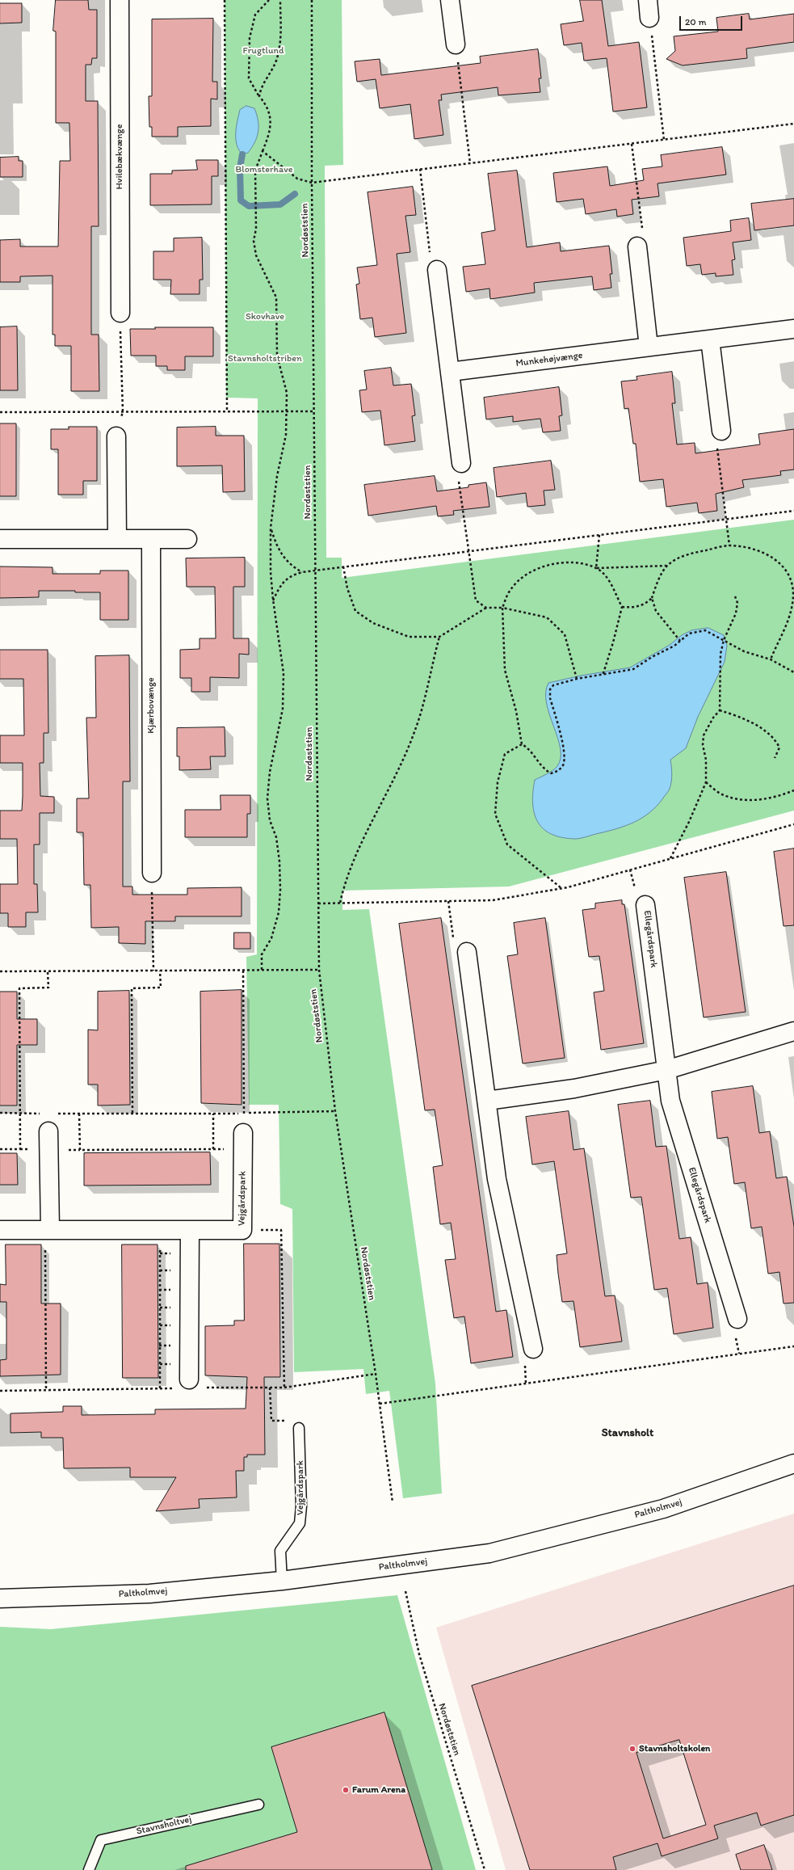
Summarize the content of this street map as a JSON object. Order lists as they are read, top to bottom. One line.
{"streets":{"street":["Hvilebækvænge","Munkehøjvænge","Kjærbovænge","Ellegårdspark","Vejgårdspark","Paltholmvej"],"lane":["Stavnsholtvej"],"path":["Nordøststien"]},"crossings":[["Vejgårdspark","Paltholmvej"]],"districts":["Stavnsholt"],"parks":["Frugtlund","Blomsterhave","Skovhave","Stavnsholtstriben"],"places":["Stavnsholtskolen","Farum Arena"],"scale_bar":"20 m"}
